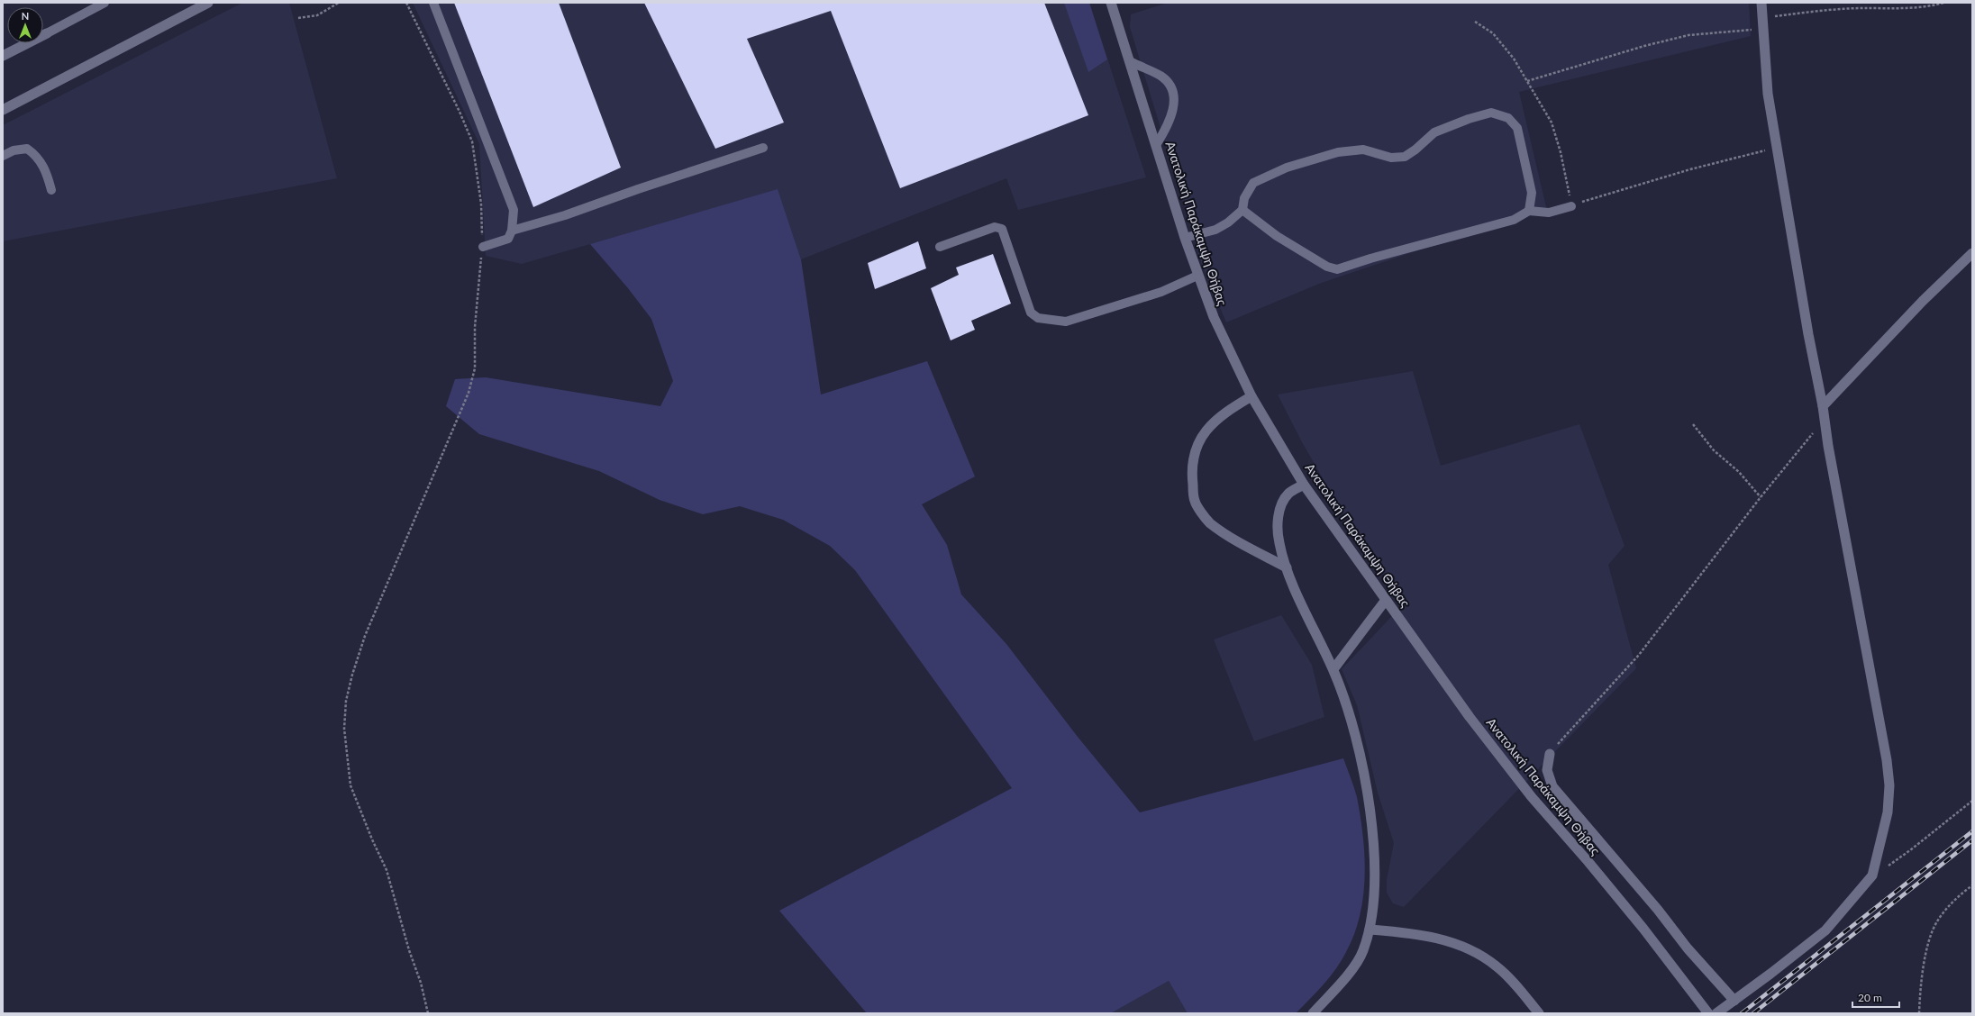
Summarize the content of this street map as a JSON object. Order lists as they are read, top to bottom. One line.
{"streets":{"street":["Ανατολική Παράκαμψη Θήβας"]},"scale_bar":"20 m","north":"top"}
